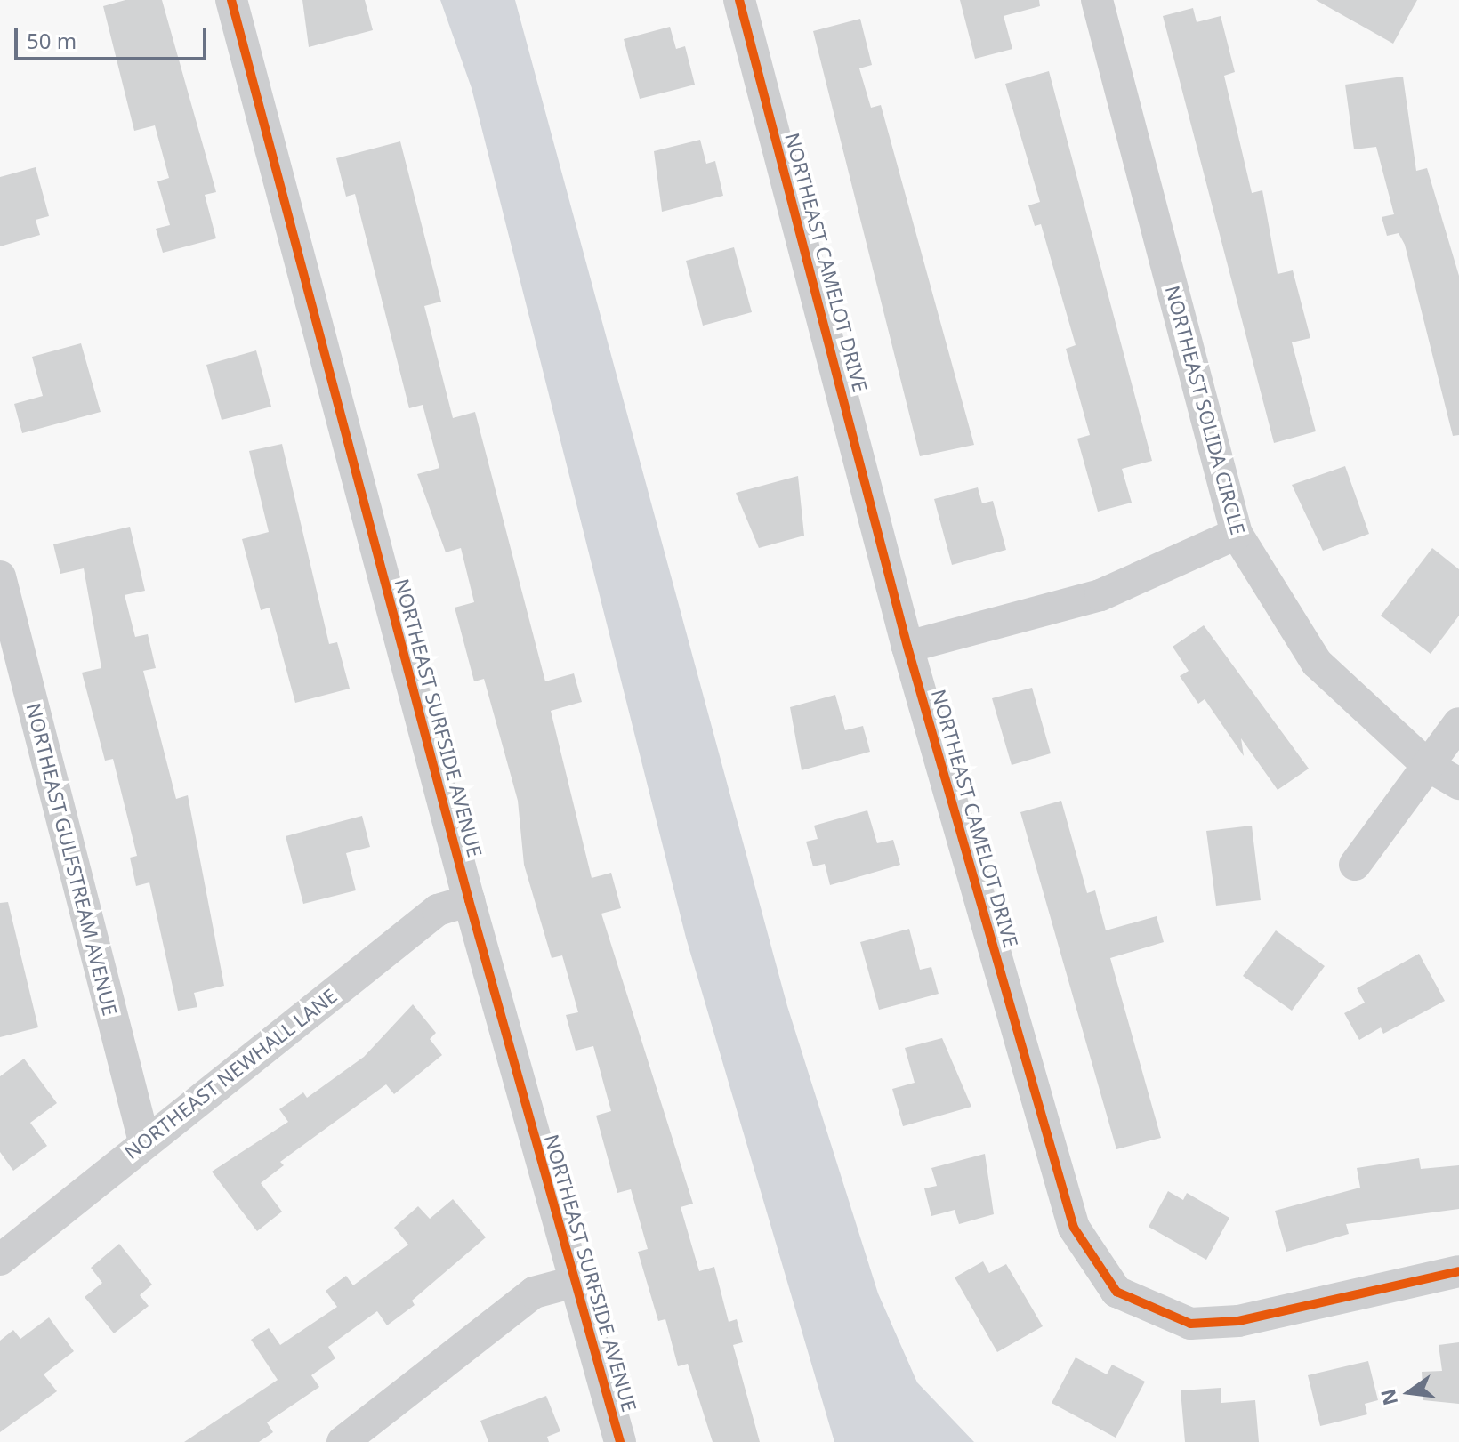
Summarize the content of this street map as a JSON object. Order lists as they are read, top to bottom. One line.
{"streets":{"street":["NORTHEAST CAMELOT DRIVE","NORTHEAST SOLIDA CIRCLE","NORTHEAST SURFSIDE AVENUE","NORTHEAST GULFSTREAM AVENUE","NORTHEAST NEWHALL LANE"]},"crossings":[["NORTHEAST SURFSIDE AVENUE","NORTHEAST NEWHALL LANE"],["NORTHEAST GULFSTREAM AVENUE","NORTHEAST NEWHALL LANE"]],"scale_bar":"50 m","north":"left"}
